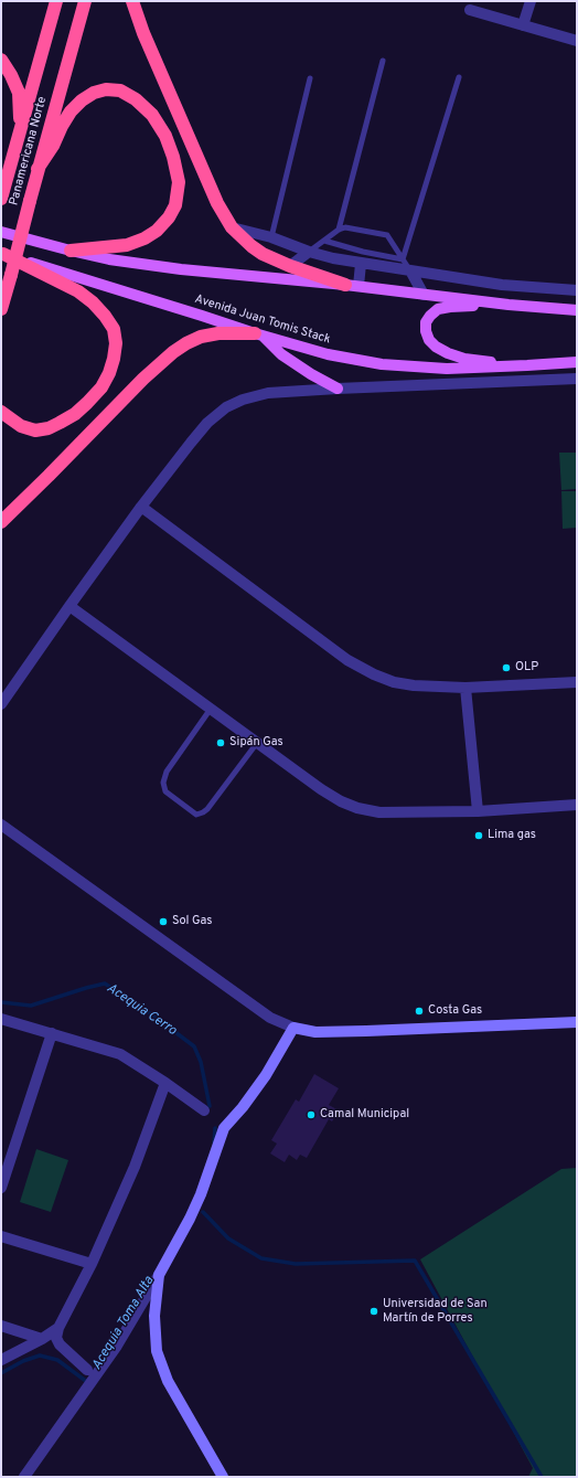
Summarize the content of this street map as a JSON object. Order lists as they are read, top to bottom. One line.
{"streets":{"highway":["Panamericana Norte"],"main road":["Avenida Juan Tomis Stack"]},"water":["Acequia Cerro","Acequia Toma Alta"],"places":["OLP","Sipán Gas","Lima gas","Sol Gas","Costa Gas","Camal Municipal","Universidad de San Martín de Porres"]}
